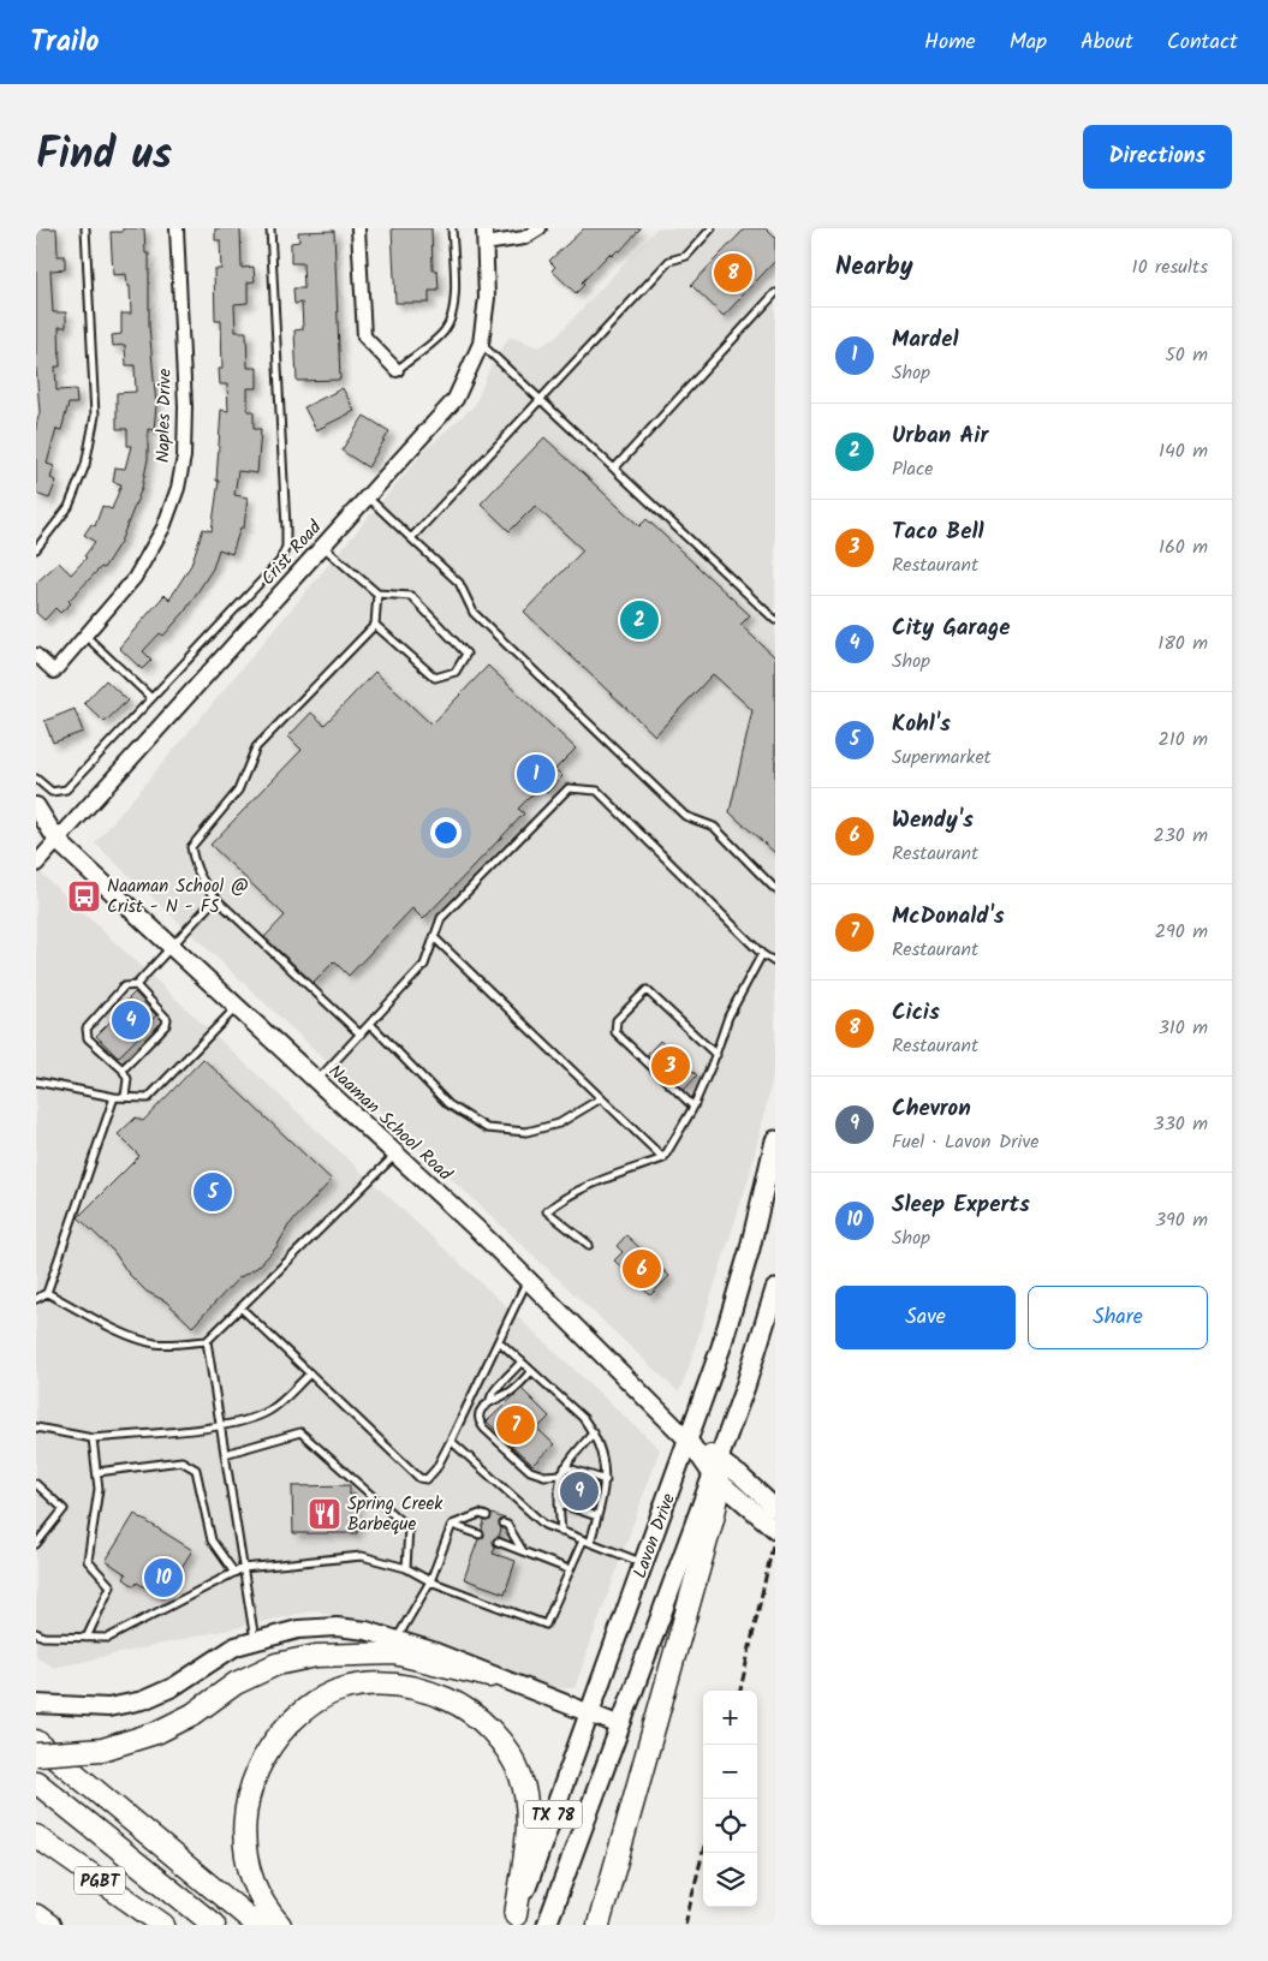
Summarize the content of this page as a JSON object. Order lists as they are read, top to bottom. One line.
{"streets":{"highway":["PGBT"],"main road":["Naaman School Road","Lavon Drive","TX 78"],"street":["Naples Drive","Crist Road"]},"crossings":[["Crist Road","Naaman School Road"],["Naaman School Road","Lavon Drive"]],"places":{"bus stop":["Naaman School @ Crist - N - FS"],"restaurant":["Spring Creek Barbeque"]},"page":{"header":"Trailo","nav":["Home","Map","About","Contact"],"title":"Find us","buttons":["Directions",["Save","Share"]],"heading":["Nearby","10 results"],"pins":["8","2","1","4","3","5","6","7","9","10"],"list":[{"mark":"1","name":"Mardel","note":"Shop","value":"50 m"},{"mark":"2","name":"Urban Air","note":"Place","value":"140 m"},{"mark":"3","name":"Taco Bell","note":"Restaurant","value":"160 m"},{"mark":"4","name":"City Garage","note":"Shop","value":"180 m"},{"mark":"5","name":"Kohl's","note":"Supermarket","value":"210 m"},{"mark":"6","name":"Wendy's","note":"Restaurant","value":"230 m"},{"mark":"7","name":"McDonald's","note":"Restaurant","value":"290 m"},{"mark":"8","name":"Cicis","note":"Restaurant","value":"310 m"},{"mark":"9","name":"Chevron","note":"Fuel · Lavon Drive","value":"330 m"},{"mark":"10","name":"Sleep Experts","note":"Shop","value":"390 m"}],"map_buttons":["+","−"]}}
